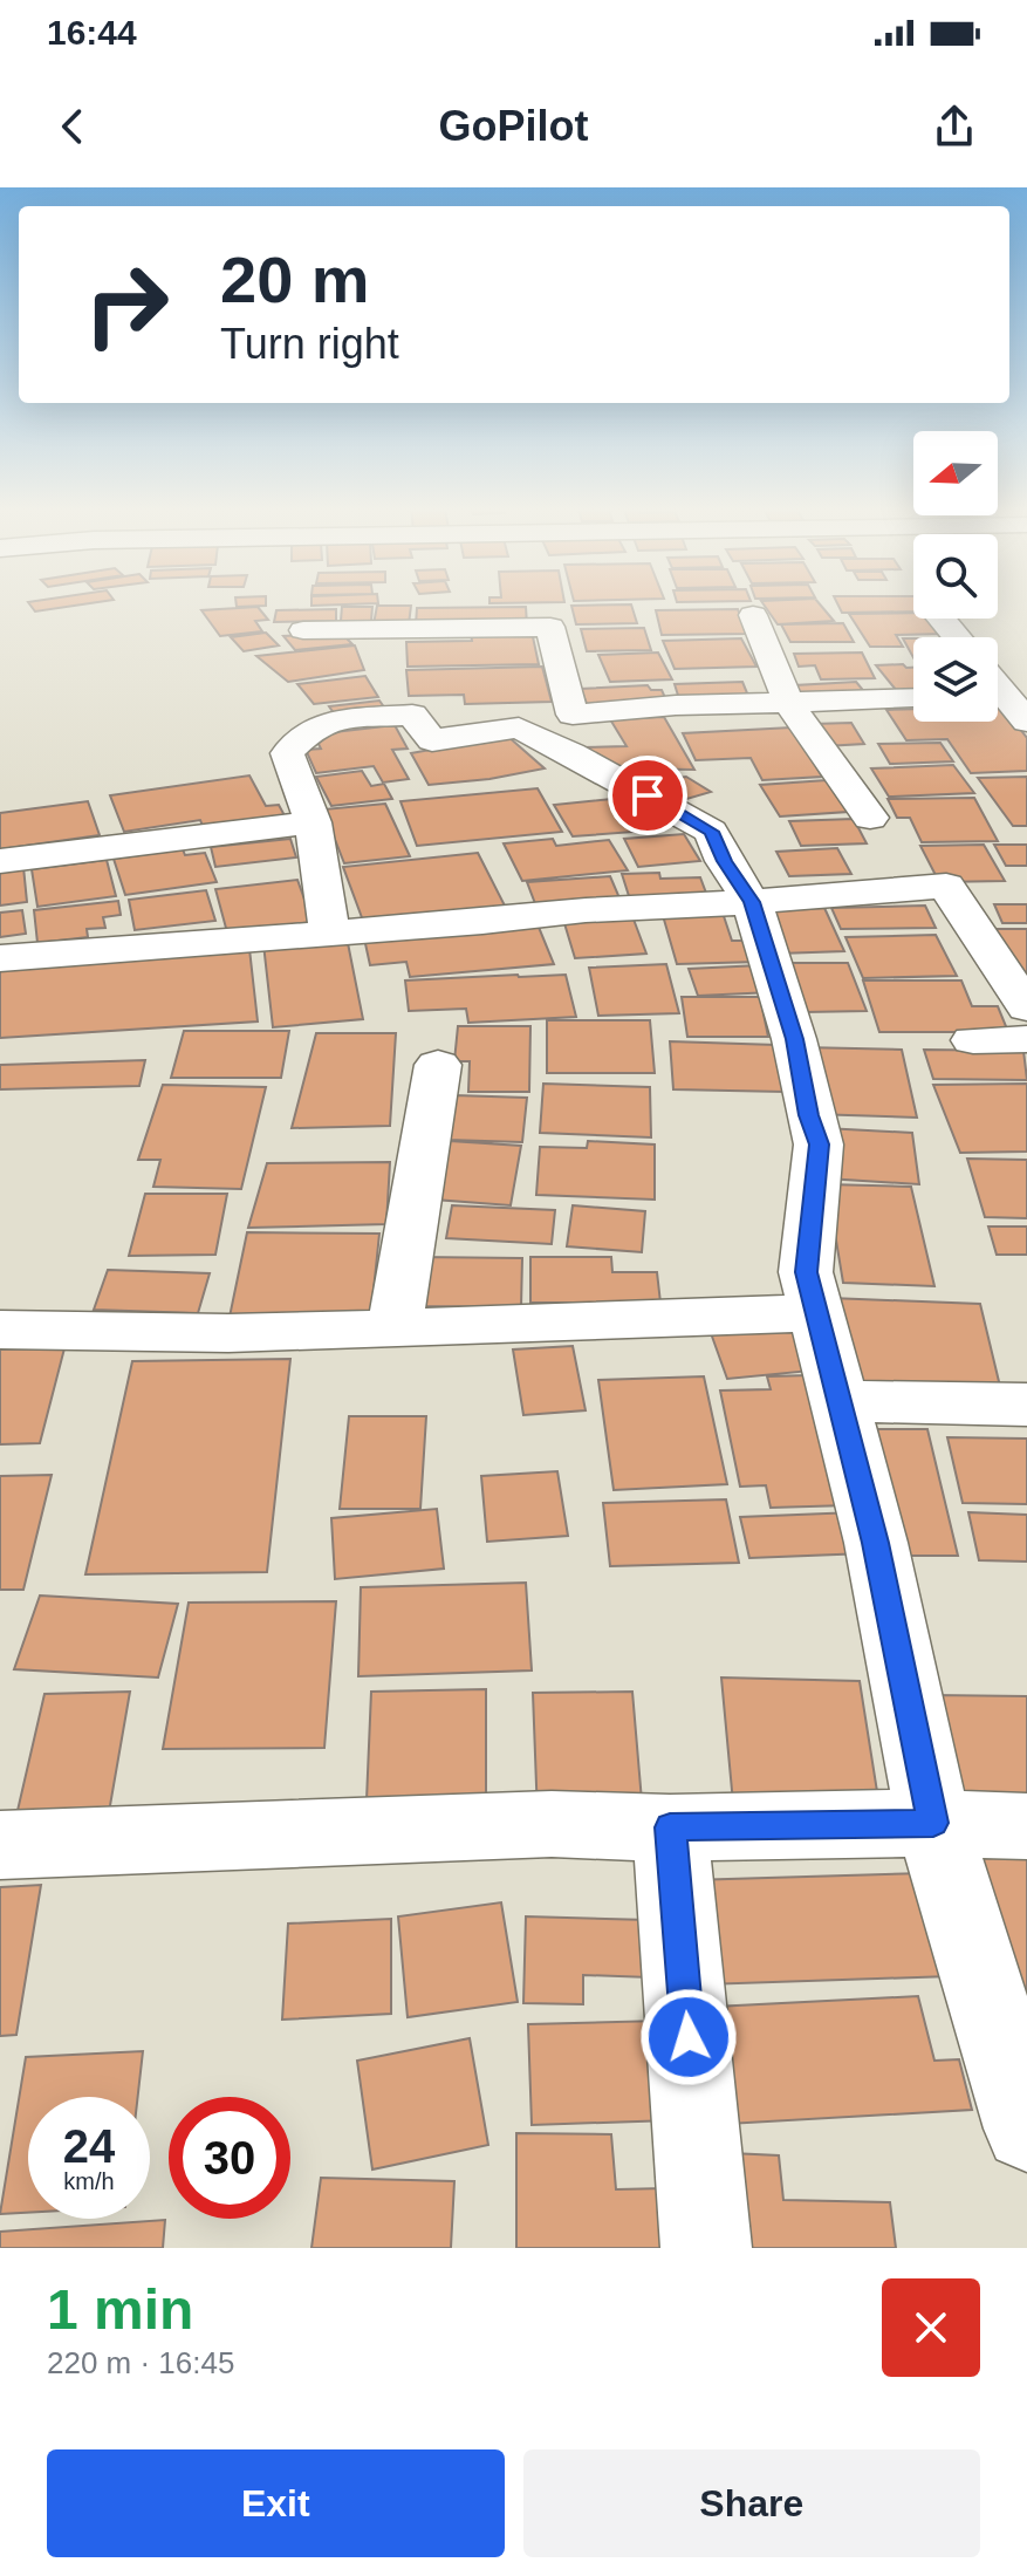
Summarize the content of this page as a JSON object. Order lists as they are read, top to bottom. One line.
{"north":"left","page":{"status":"16:44","header":"GoPilot","turn":["20 m","Turn right"],"speed":"24 km/h","limit":"30","heading":["1 min","220 m · 16:45"],"buttons":["Exit","Share"]}}
